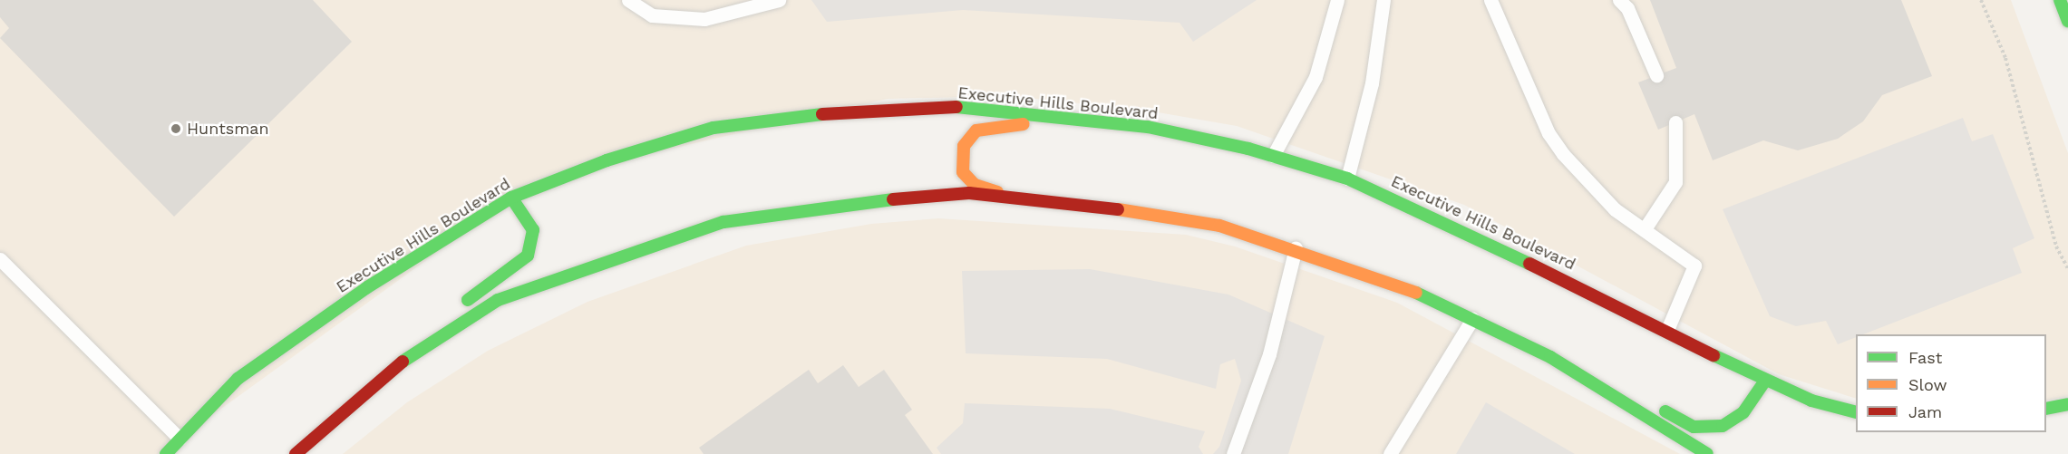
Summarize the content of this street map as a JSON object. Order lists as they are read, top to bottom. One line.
{"streets":{"street":["Executive Hills Boulevard"]},"places":["Huntsman"],"legend":["Fast","Slow","Jam"]}
